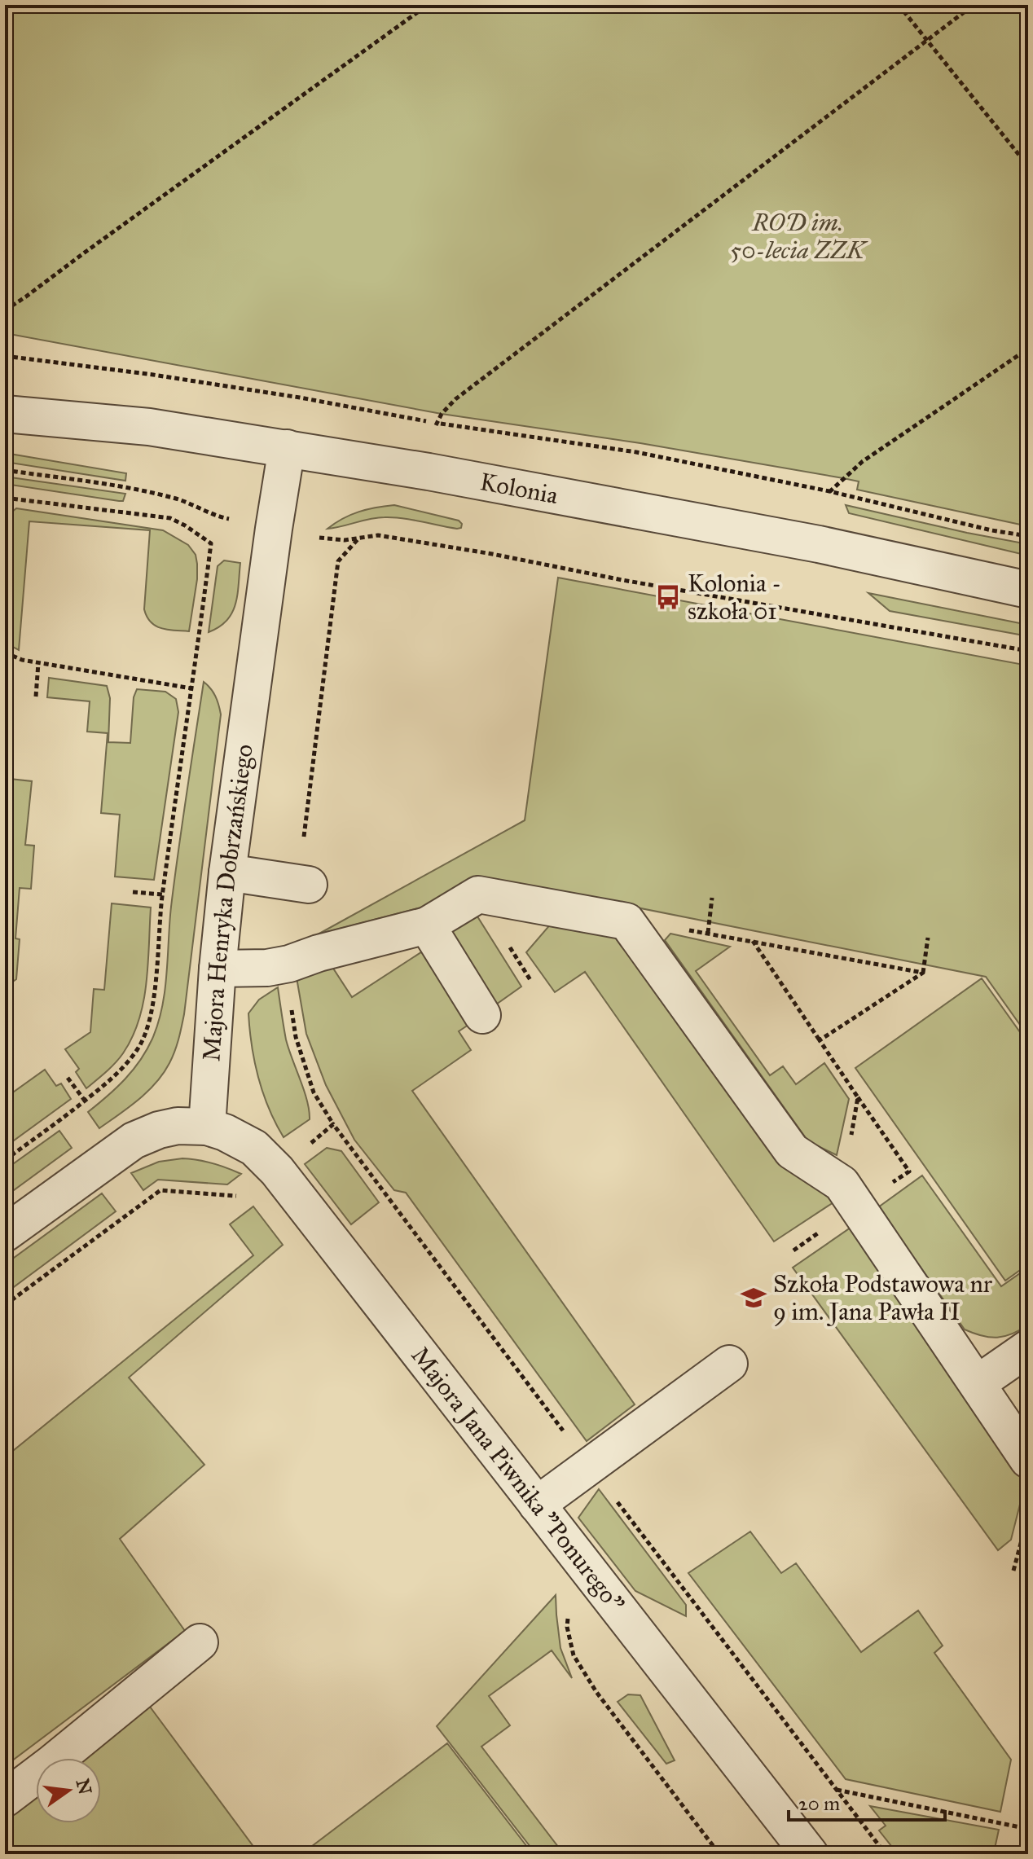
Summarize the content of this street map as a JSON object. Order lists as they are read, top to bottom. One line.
{"streets":{"street":["Kolonia","Majora Henryka Dobrzańskiego","Majora Jana Piwnika \"Ponurego\""]},"crossings":[["Kolonia","Majora Henryka Dobrzańskiego"],["Majora Henryka Dobrzańskiego","Majora Jana Piwnika \"Ponurego\""]],"parks":["ROD im. 50-lecia ZZK"],"places":{"bus stop":["Kolonia - szkoła 01"],"school or university":["Szkoła Podstawowa nr 9 im. Jana Pawła II"]},"scale_bar":"20 m","north":"right"}
